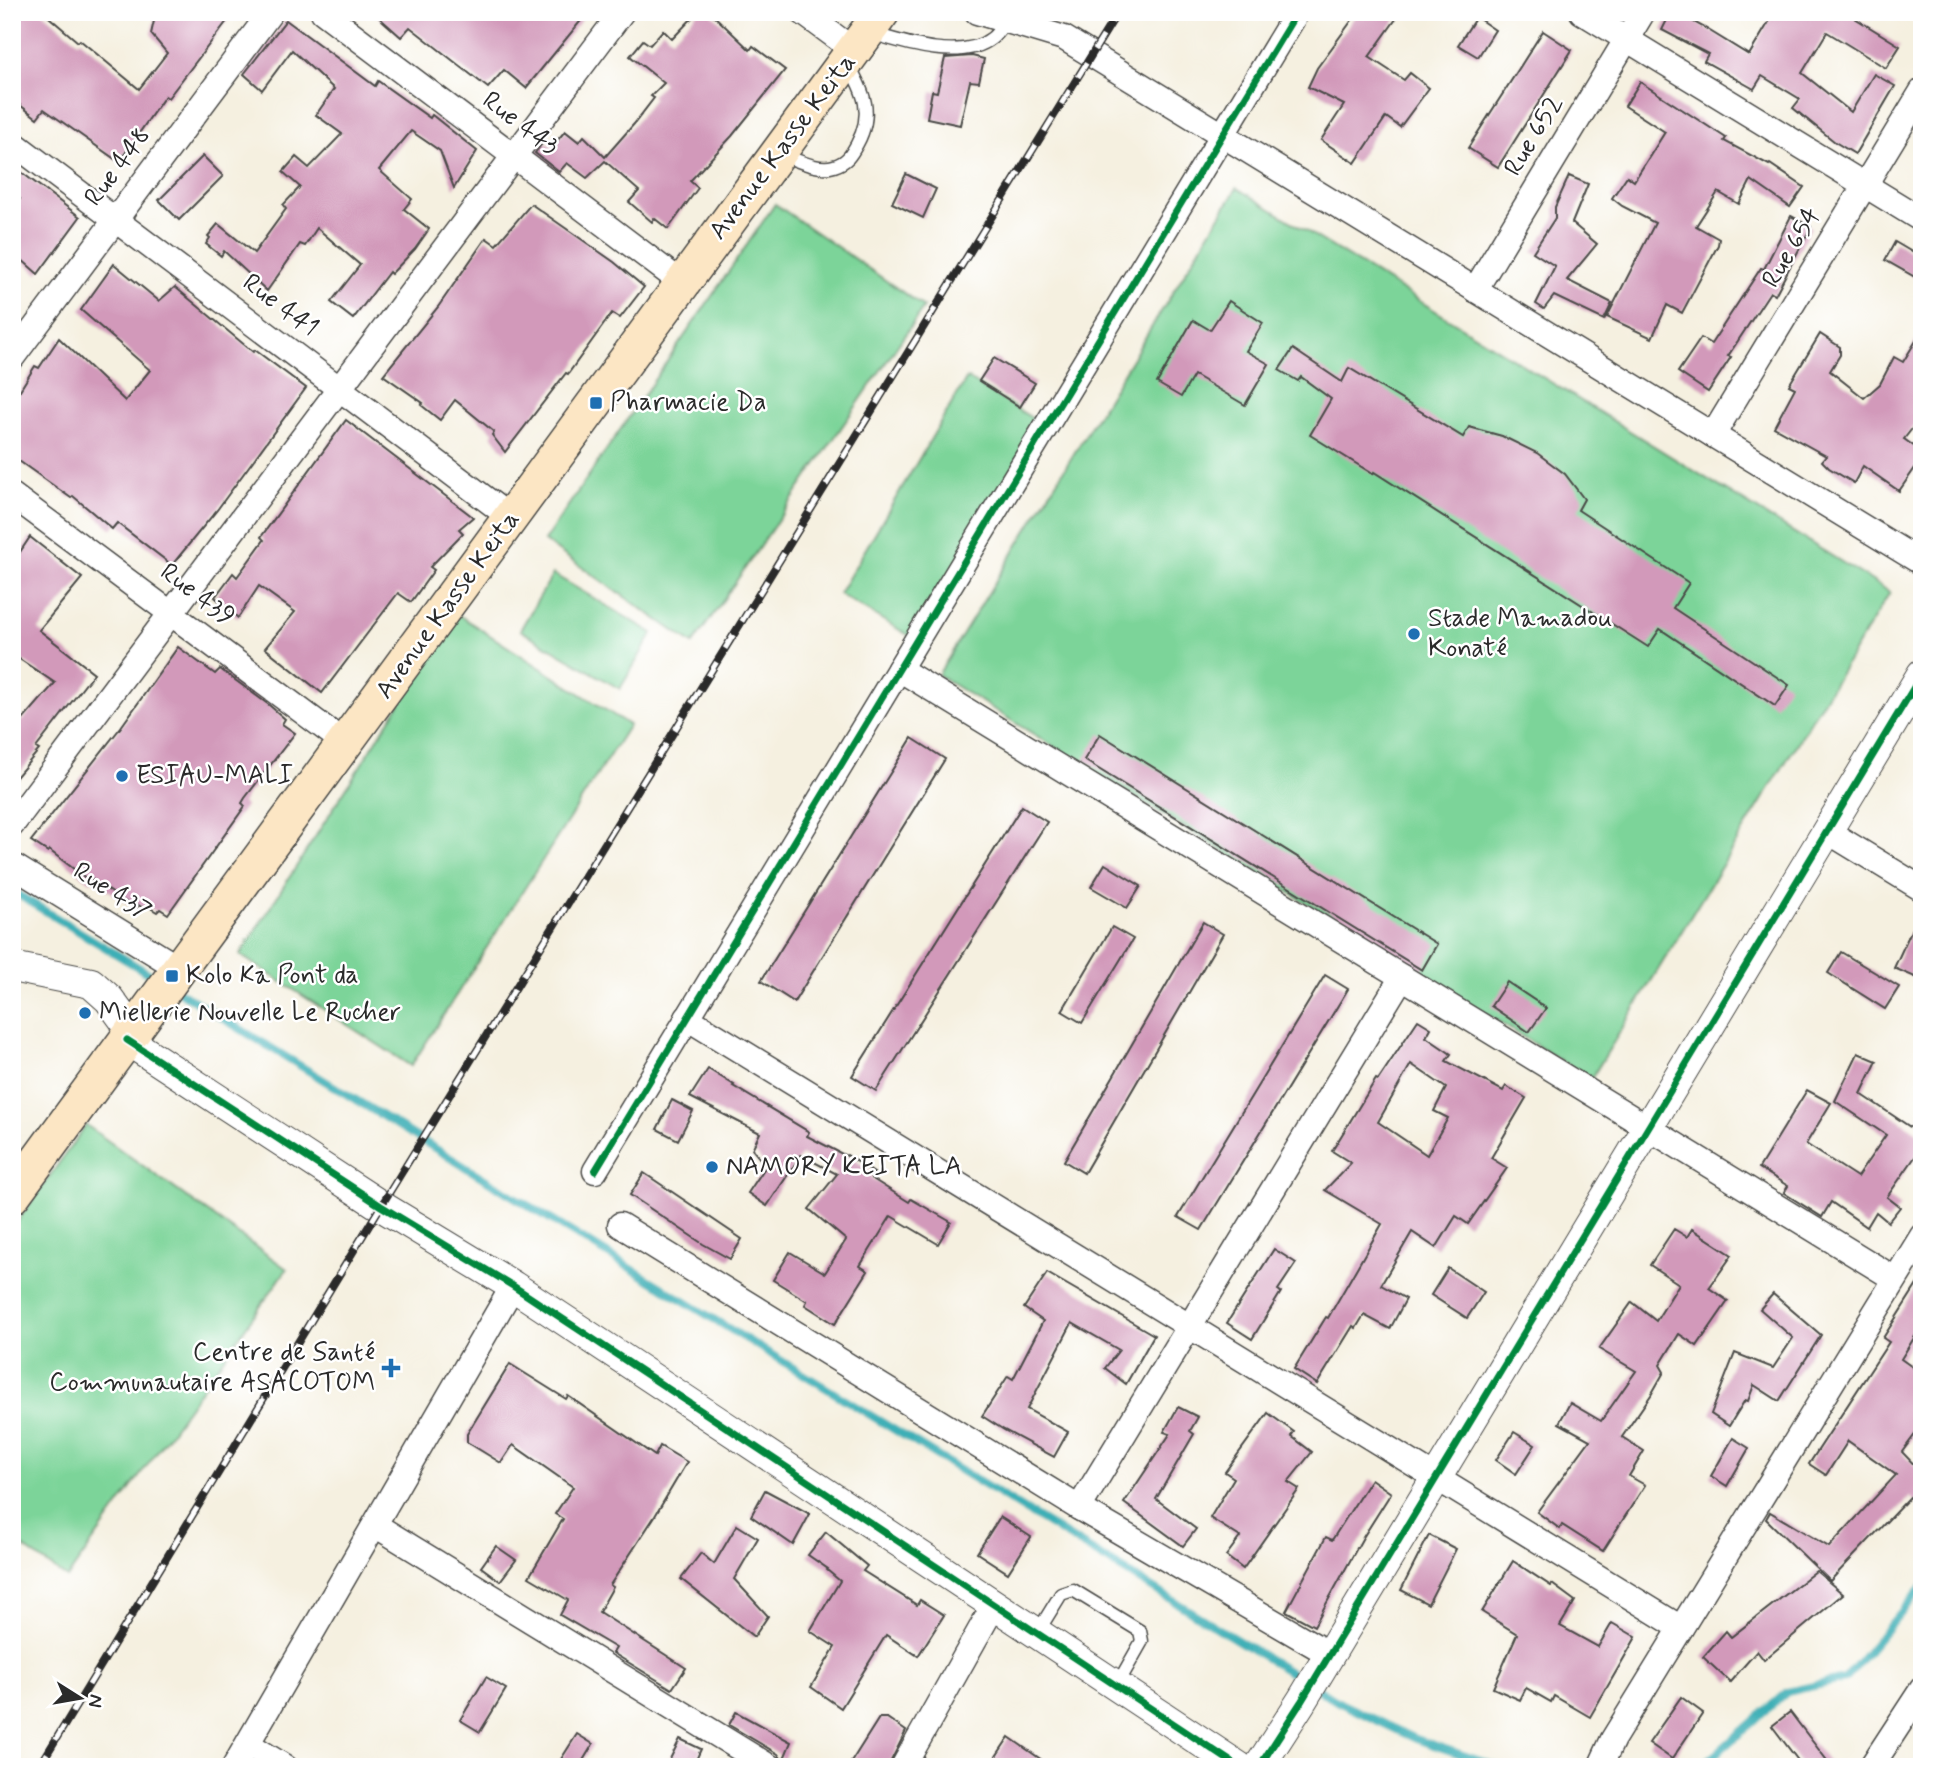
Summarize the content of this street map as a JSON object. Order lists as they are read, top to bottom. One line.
{"streets":{"main road":["Avenue Kasse Keita"],"street":["Rue 443","Rue 652","Rue 448","Rue 654","Rue 441","Rue 439","Rue 437"]},"crossings":[["Rue 443","Avenue Kasse Keita"],["Avenue Kasse Keita","Rue 441"],["Avenue Kasse Keita","Rue 439"],["Avenue Kasse Keita","Rue 437"],["Rue 448","Rue 441"]],"places":{"transit":["Pharmacie Da","Kolo Ka Pont da"],"other":["Stade Mamadou Konaté","ESIAU-MALI","Miellerie Nouvelle Le Rucher","NAMORY KEITA LA"],"health":["Centre de Santé Communautaire ASACOTOM"]},"north":"right"}
